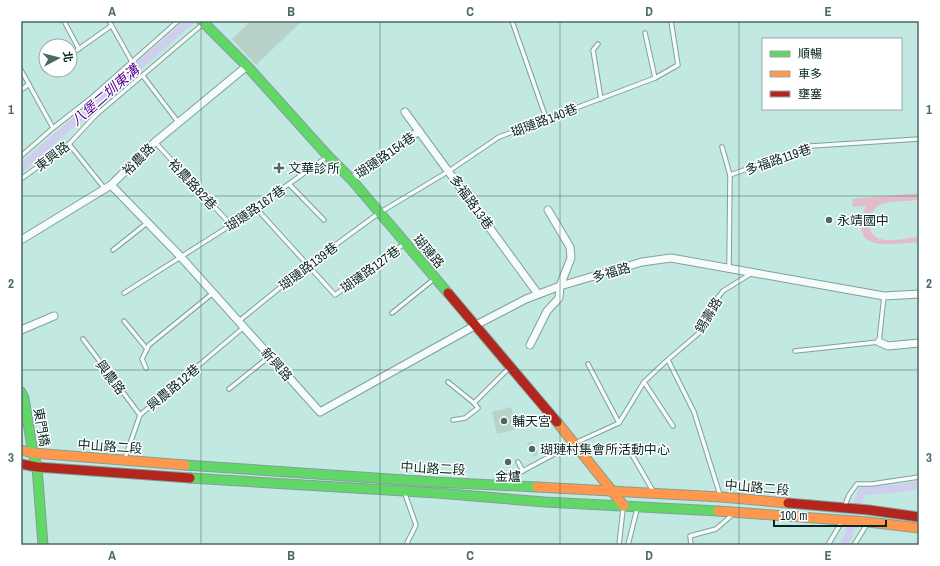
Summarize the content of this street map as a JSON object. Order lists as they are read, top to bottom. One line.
{"streets":{"main road":["瑚璉路","東門橋","中山路二段"],"street":["瑚璉路154巷","裕農路","多福路13巷","多福路","新興路"],"lane":["瑚璉路140巷","東興路","多福路119巷","裕農路82巷","瑚璉路167巷","瑚璉路139巷","瑚璉路127巷","錫壽路","興農路","興農路12巷"]},"crossings":[["瑚璉路140巷","多福路13巷"],["瑚璉路140巷","瑚璉路"],["瑚璉路140巷","瑚璉路139巷"],["瑚璉路154巷","多福路13巷"],["瑚璉路154巷","瑚璉路"],["東興路","瑚璉路"],["東興路","新興路"],["裕農路","裕農路82巷"],["裕農路","瑚璉路"],["裕農路","新興路"],["多福路119巷","多福路"],["裕農路82巷","瑚璉路167巷"],["多福路13巷","多福路"],["瑚璉路167巷","瑚璉路"],["瑚璉路167巷","新興路"],["瑚璉路","瑚璉路139巷"],["瑚璉路","瑚璉路127巷"],["瑚璉路","多福路"],["瑚璉路","新興路"],["瑚璉路","中山路二段"],["瑚璉路139巷","瑚璉路127巷"],["瑚璉路139巷","新興路"],["多福路","錫壽路"],["多福路","新興路"],["新興路","興農路12巷"],["興農路","興農路12巷"],["興農路12巷","中山路二段"],["東門橋","中山路二段"]],"water":["八堡二圳東溝"],"places":{"health":["文華診所"],"other":["永靖國中","輔天宮","瑚璉村集會所活動中心","金爐"]},"legend":["順暢","車多","壅塞"],"scale_bar":"100 m","north":"right","grid":{"columns":["A","B","C","D","E"],"rows":["1","2","3"]}}
